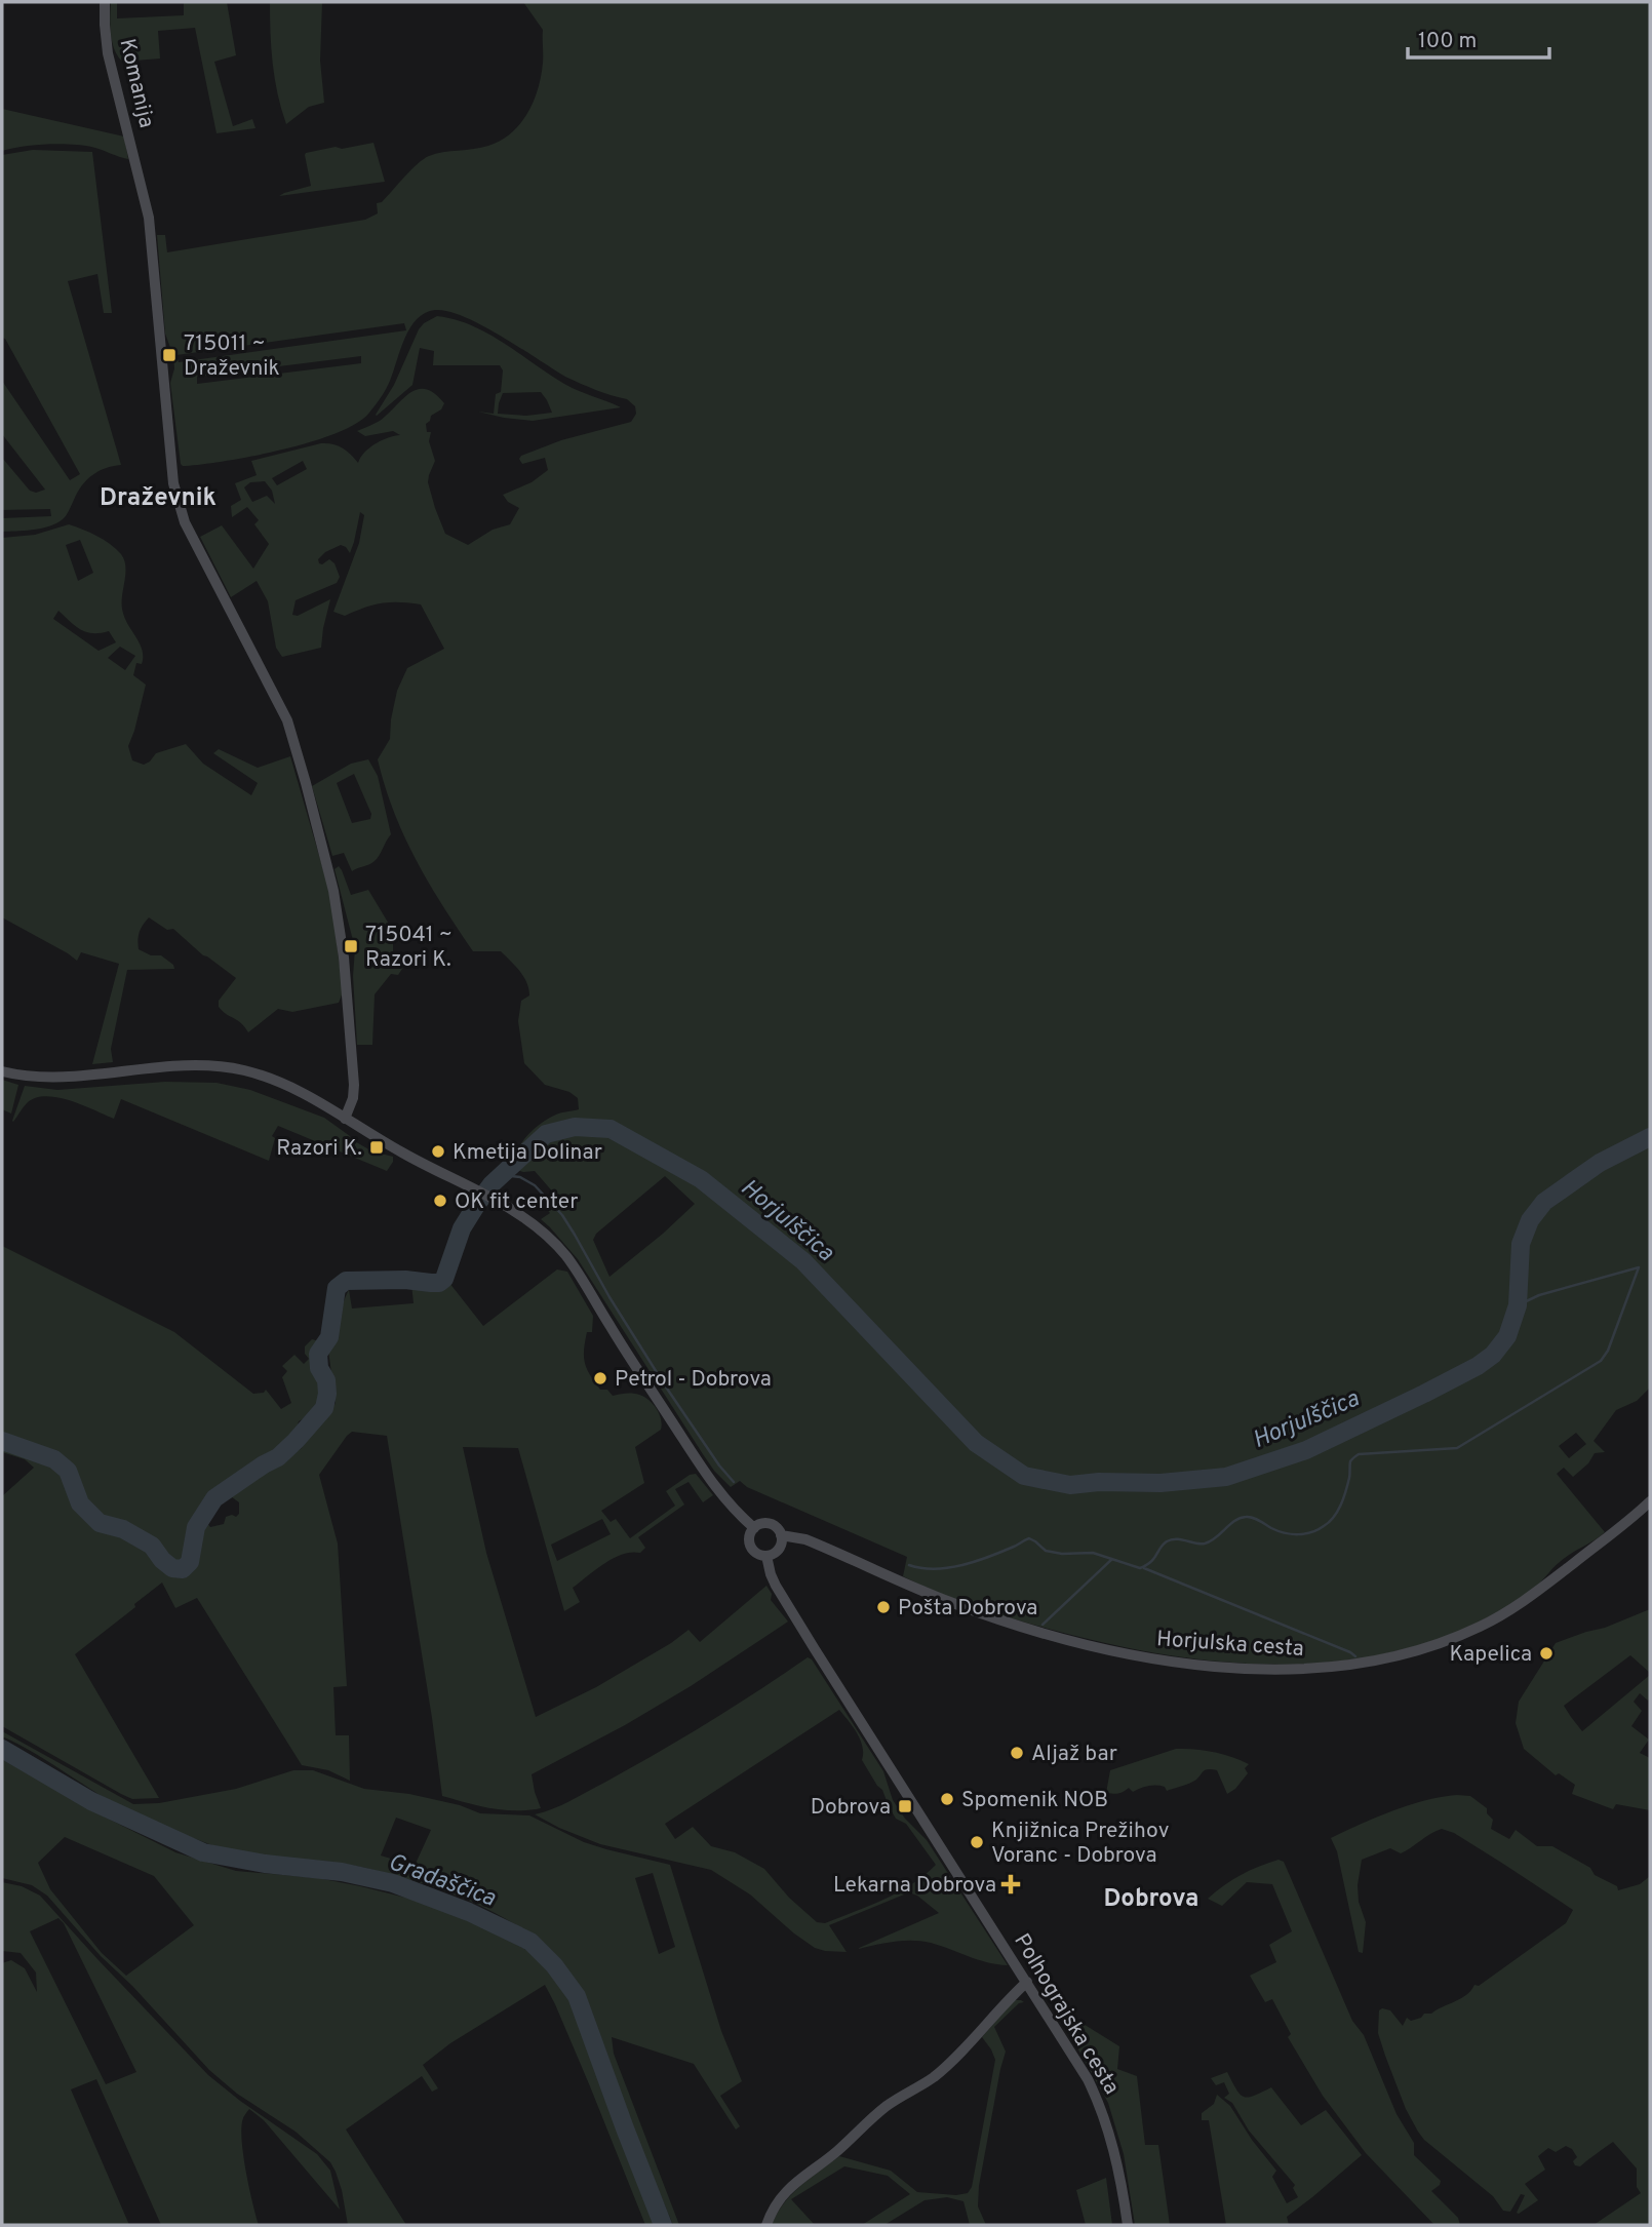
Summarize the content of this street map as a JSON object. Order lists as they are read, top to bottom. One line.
{"streets":{"street":["Komanija","Horjulska cesta","Polhograjska cesta"]},"crossings":[["Horjulska cesta","Polhograjska cesta"]],"districts":["Draževnik","Dobrova"],"water":["Horjulščica","Gradaščica"],"places":{"transit":["715011 ~ Draževnik","715041 ~ Razori K.","Razori K.","Dobrova"],"other":["Kmetija Dolinar","OK fit center","Petrol - Dobrova","Pošta Dobrova","Kapelica","Aljaž bar","Spomenik NOB","Knjižnica Prežihov Voranc - Dobrova"],"health":["Lekarna Dobrova"]},"scale_bar":"100 m"}
